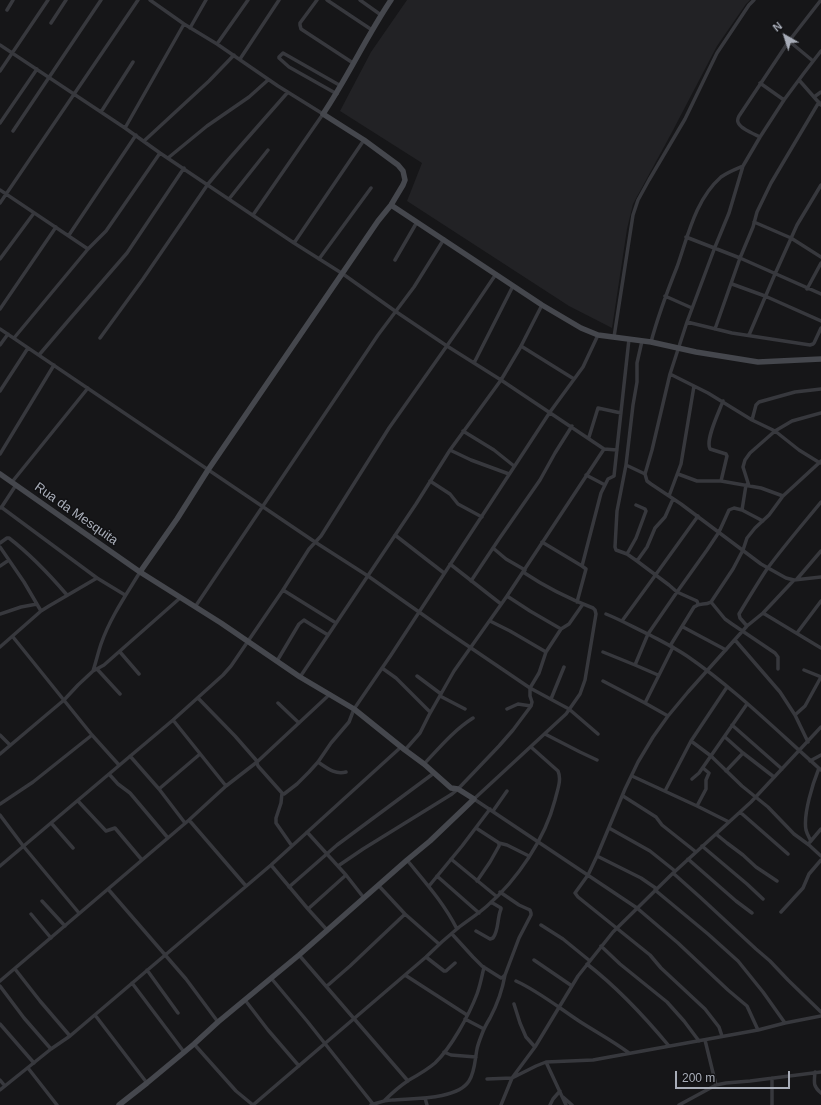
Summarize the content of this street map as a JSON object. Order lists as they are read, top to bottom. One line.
{"streets":{"street":["Rua da Mesquita"]},"scale_bar":"200 m","north":"top left"}
